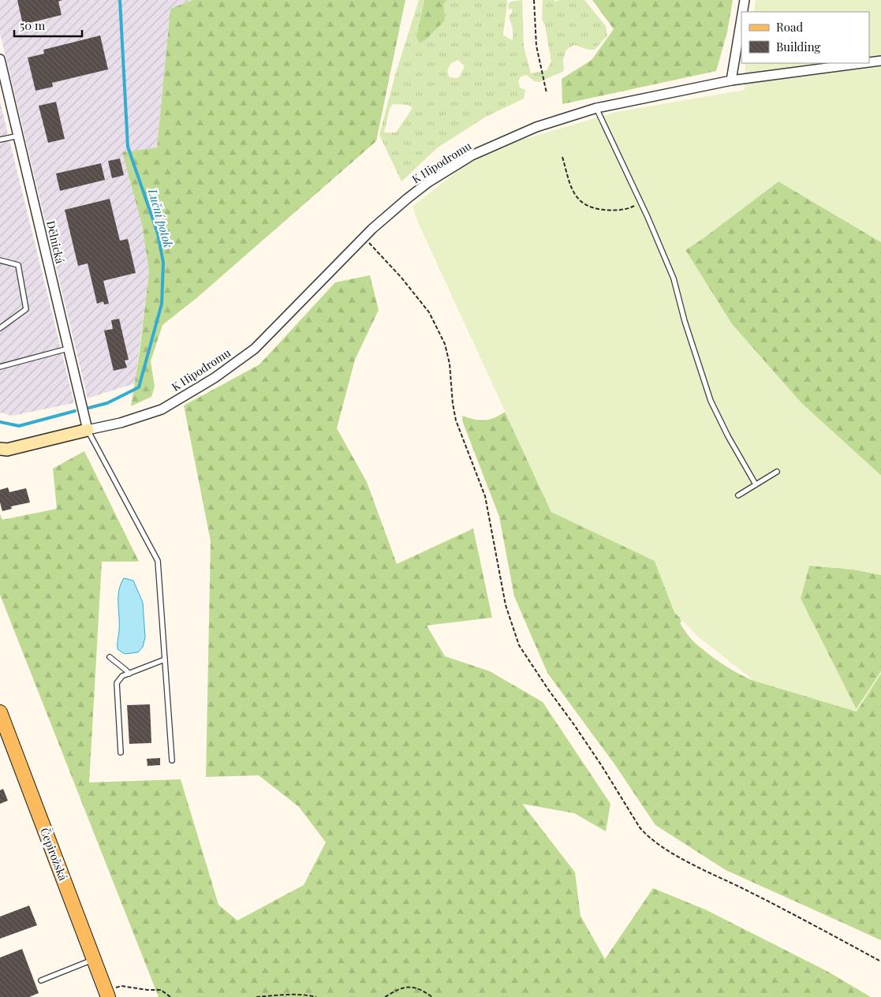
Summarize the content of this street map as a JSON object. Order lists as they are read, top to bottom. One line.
{"streets":{"main road":["Čepirožská"],"street":["K Hipodromu","Dělnická"]},"crossings":[["K Hipodromu","Dělnická"]],"water":["Luční potok"],"legend":["Road","Building"],"scale_bar":"50 m"}
